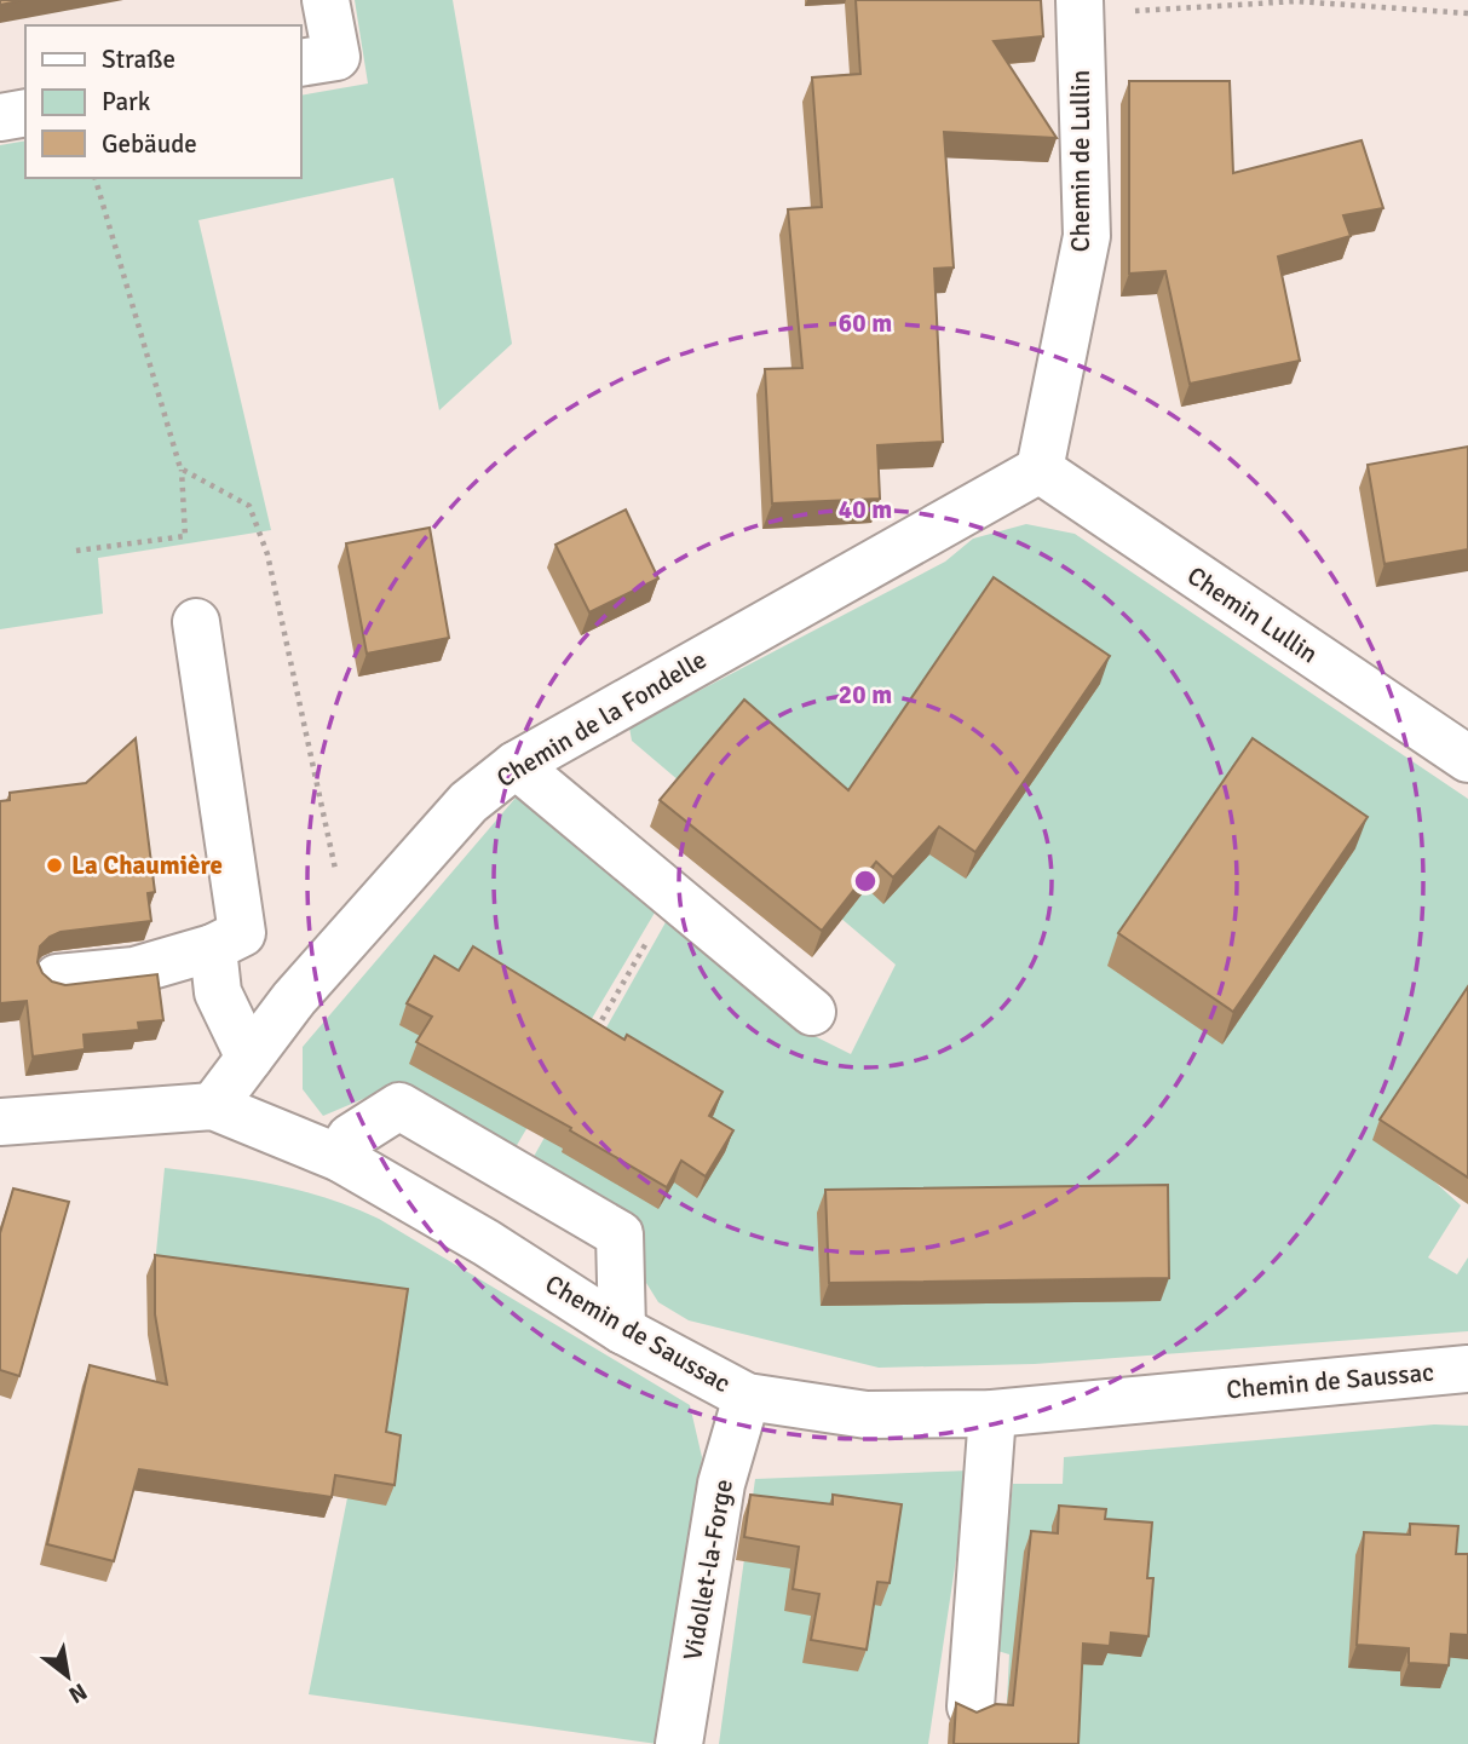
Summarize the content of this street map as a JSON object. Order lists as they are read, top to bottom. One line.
{"streets":{"street":["Chemin de Lullin","Chemin Lullin","Chemin de la Fondelle","Chemin de Saussac","Vidollet-la-Forge"]},"crossings":[["Chemin de Lullin","Chemin Lullin"],["Chemin de Lullin","Chemin de la Fondelle"],["Chemin Lullin","Chemin de la Fondelle"],["Chemin de la Fondelle","Chemin de Saussac"],["Chemin de Saussac","Vidollet-la-Forge"]],"places":["La Chaumière"],"legend":["Straße","Park","Gebäude"],"north":"bottom right","rings":["60 m","40 m","20 m"]}
